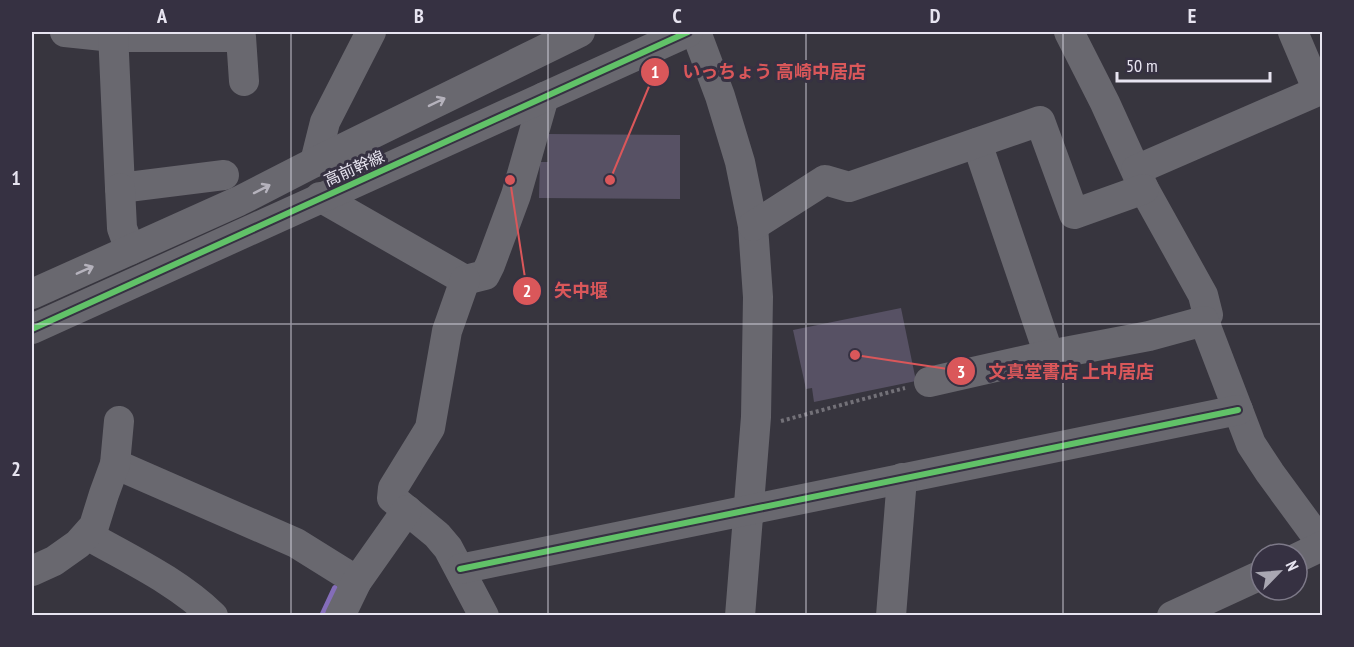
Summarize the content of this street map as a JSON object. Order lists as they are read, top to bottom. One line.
{"streets":{"street":["高前幹線"]},"places":["矢中堰","いっちょう 高崎中居店","文真堂書店 上中居店"],"scale_bar":"50 m","north":"top right","grid":{"columns":["A","B","C","D","E"],"rows":["1","2"]}}
